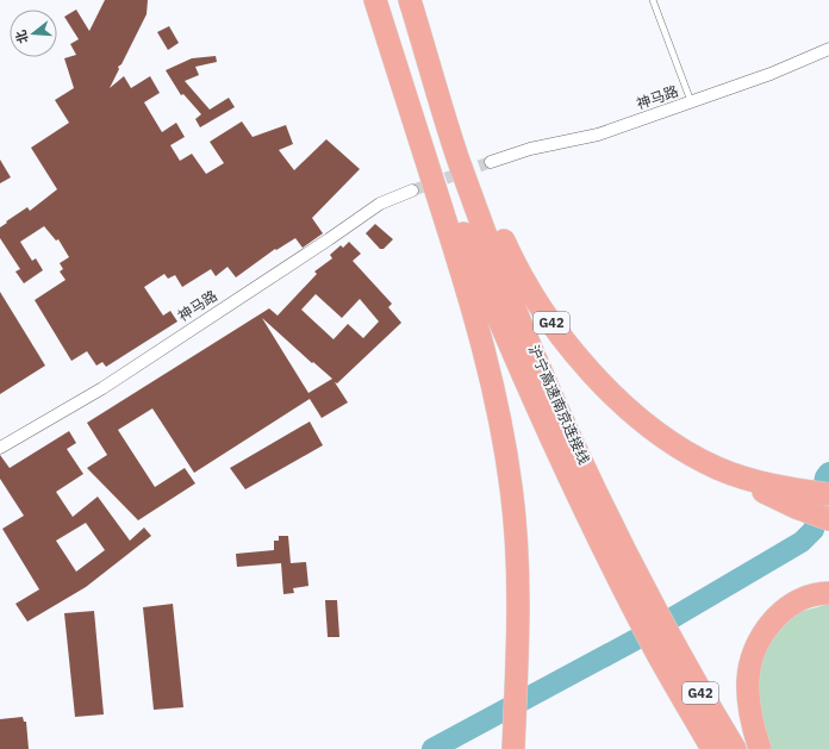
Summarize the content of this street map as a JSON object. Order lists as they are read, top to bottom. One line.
{"streets":{"highway":["G42","沪宁高速南京连接线"],"street":["神马路"]},"crossings":[["G42","沪宁高速南京连接线"]],"north":"left"}
